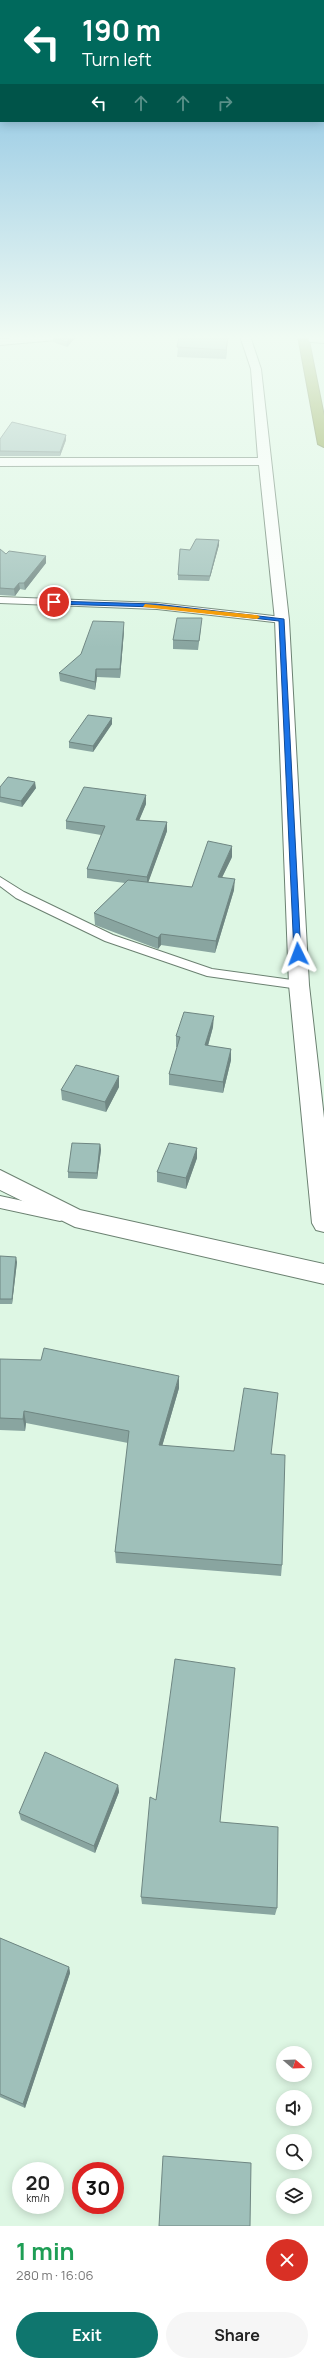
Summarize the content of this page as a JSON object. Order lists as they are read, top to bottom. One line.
{"north":"right","page":{"turn":["190 m","Turn left"],"speed":"20 km/h","limit":"30","heading":["1 min","280 m · 16:06"],"buttons":["Exit","Share"]}}
